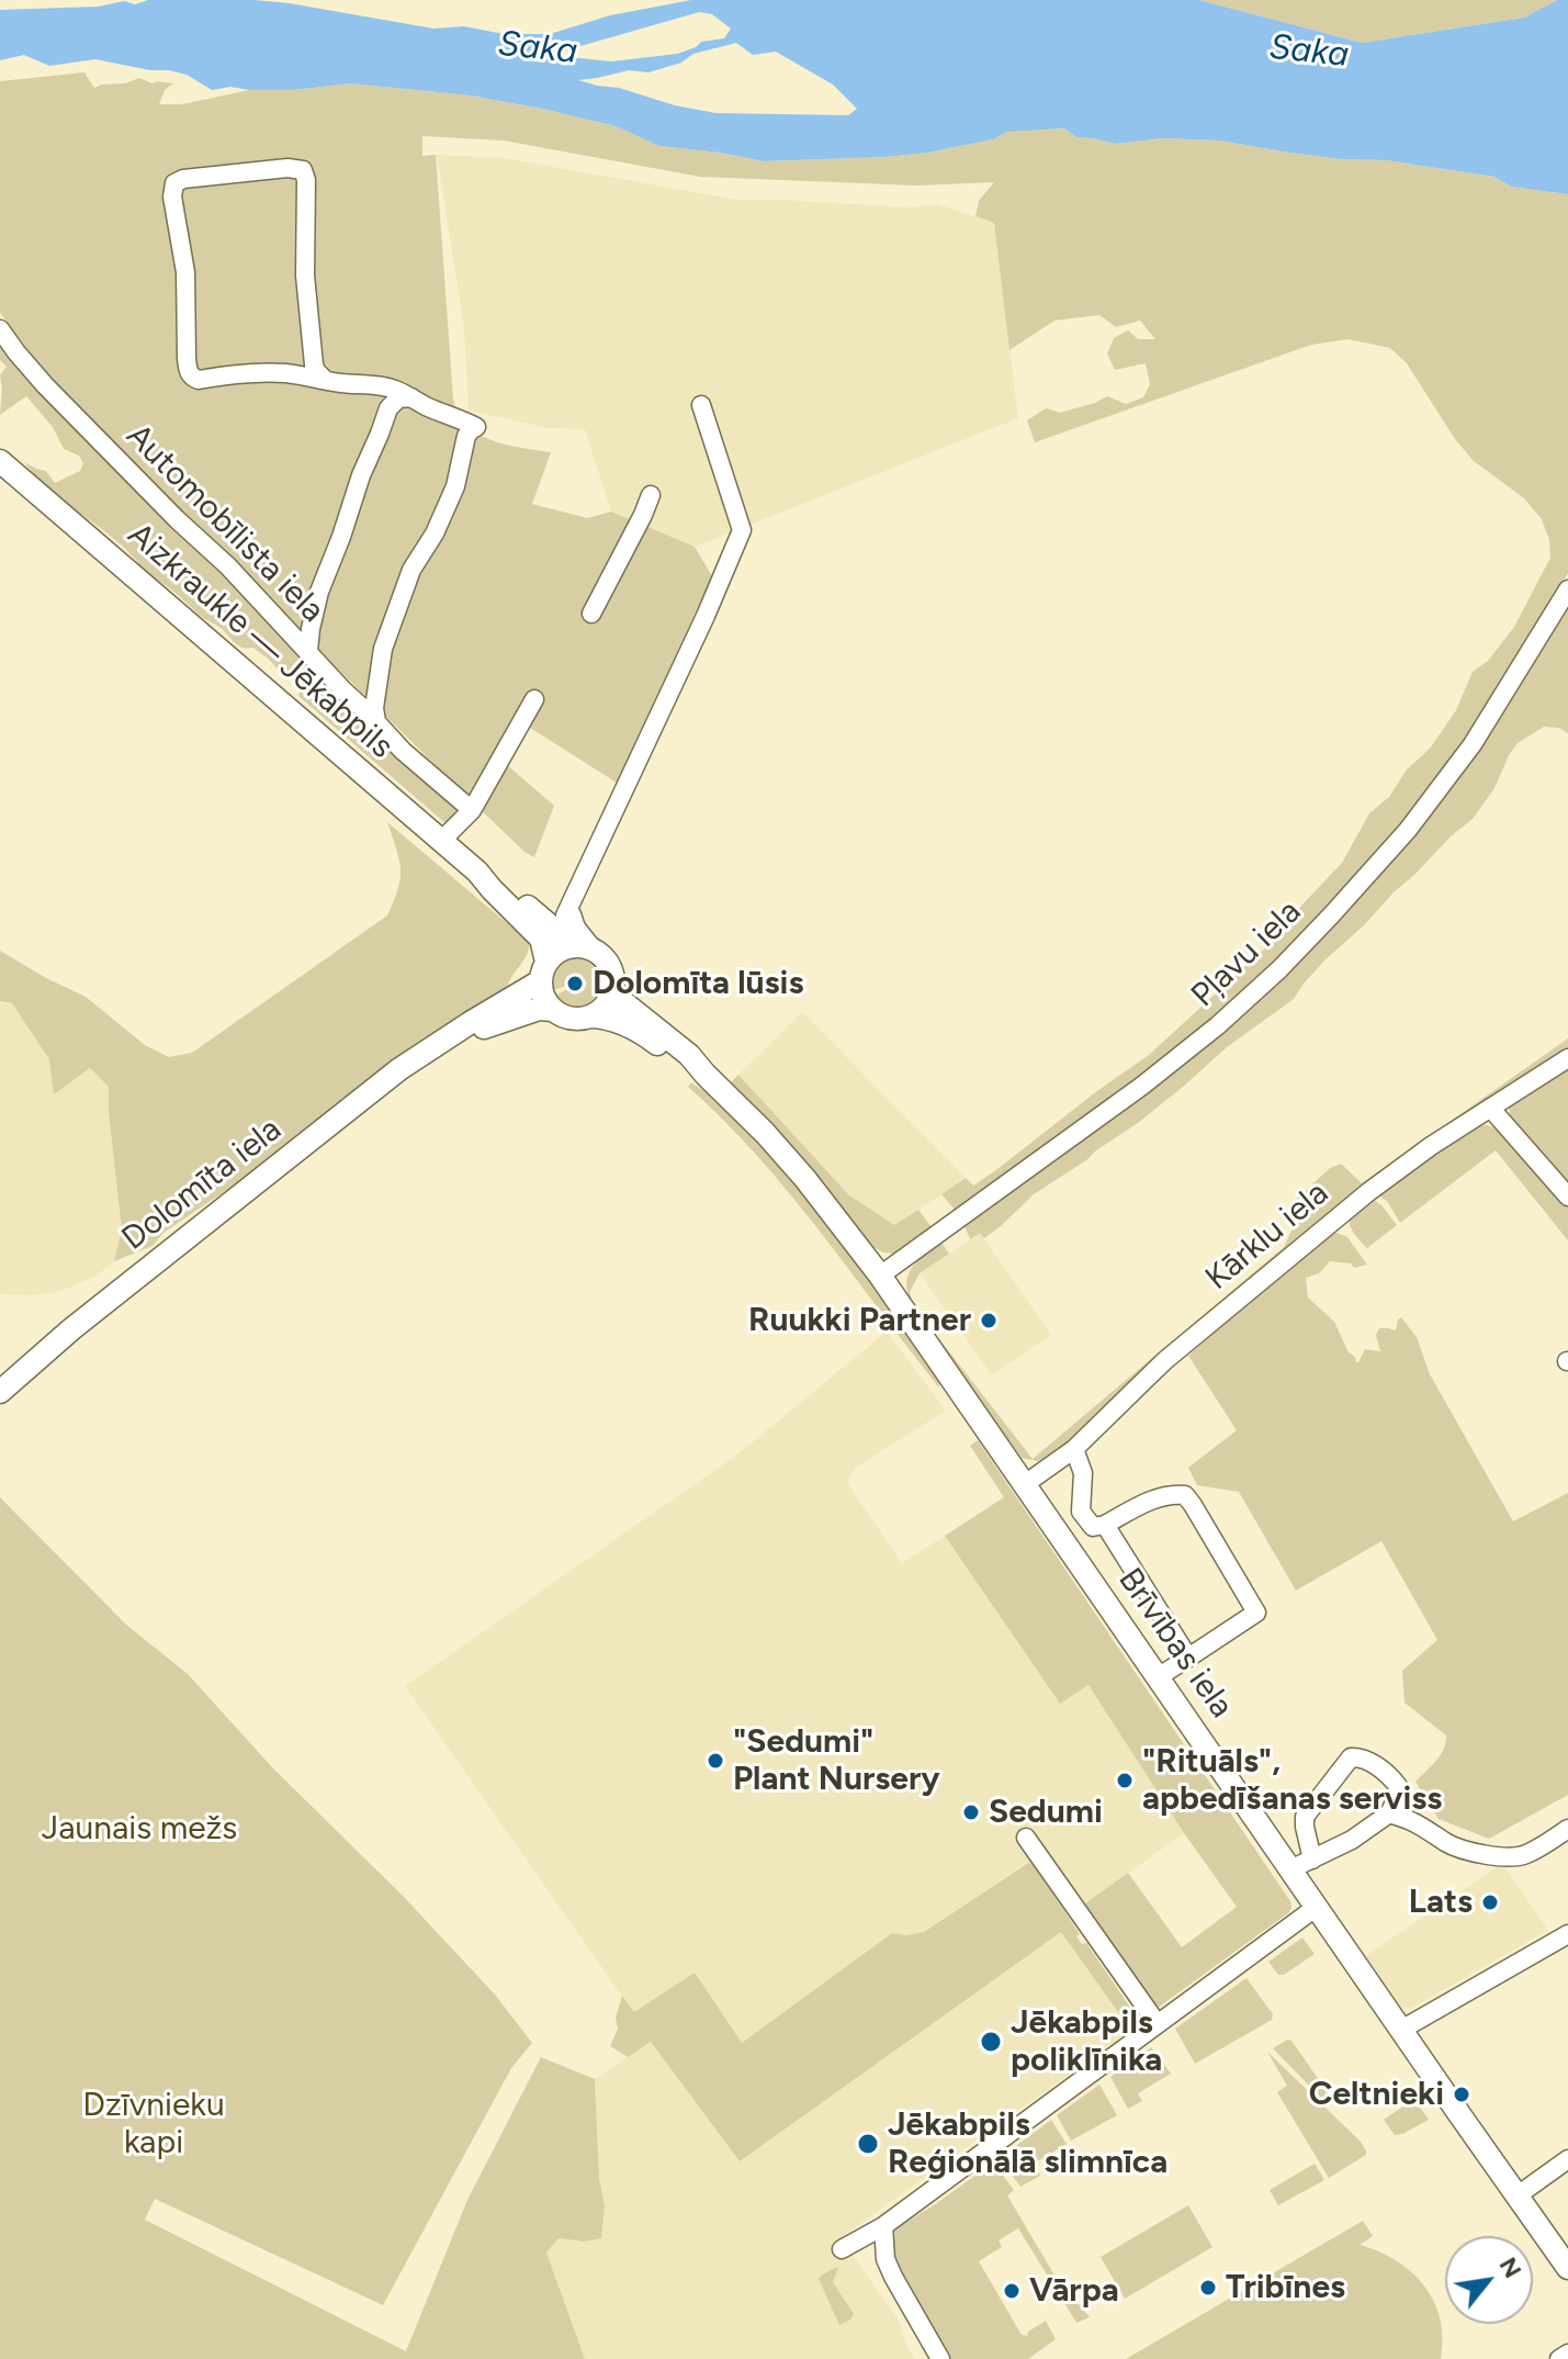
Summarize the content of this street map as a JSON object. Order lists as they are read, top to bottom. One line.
{"streets":{"main road":["Aizkraukle — Jēkabpils","Dolomīta iela","Brīvības iela"],"street":["Automobīlista iela","Pļavu iela","Kārklu iela"]},"crossings":[["Aizkraukle — Jēkabpils","Dolomīta iela"],["Aizkraukle — Jēkabpils","Brīvības iela"],["Pļavu iela","Brīvības iela"],["Dolomīta iela","Brīvības iela"],["Kārklu iela","Brīvības iela"]],"water":["Saka"],"parks":["Jaunais mežs","Dzīvnieku kapi"],"places":["Dolomīta lūsis","Ruukki Partner","\"Sedumi\" Plant Nursery","\"Rituāls\", apbedīšanas serviss","Sedumi","Lats","Jēkabpils poliklīnika","Celtnieki","Jēkabpils Reģionālā slimnīca","Tribīnes","Vārpa"],"north":"top right"}
